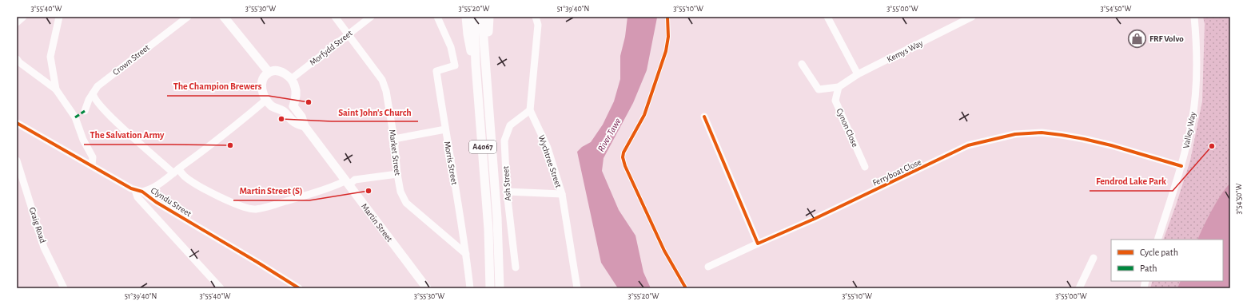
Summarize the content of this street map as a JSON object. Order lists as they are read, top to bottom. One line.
{"streets":{"main road":["A4067","Martin Street"],"street":["Morfydd Street","Kemys Way","Crown Street","Cynon Close","Valley Way","Market Street","Wychtree Street","Morris Street","Ferryboat Close","Ash Street","Clyndu Street","Graig Road"]},"crossings":[["Morfydd Street","Market Street"],["Kemys Way","Cynon Close"],["Valley Way","Ferryboat Close"],["Market Street","Morris Street"],["Wychtree Street","Ash Street"]],"water":["River Tawe"],"places":{"shop":["FRF Volvo"],"other":["The Champion Brewers","Saint John's Church","The Salvation Army","Fendrod Lake Park","Martin Street (S)"]},"legend":["Cycle path","Path"],"coordinates":["3°55'40\"W","3°55'30\"W","3°55'20\"W","51°39'40\"N","3°55'10\"W","3°55'00\"W","3°54'50\"W"]}
